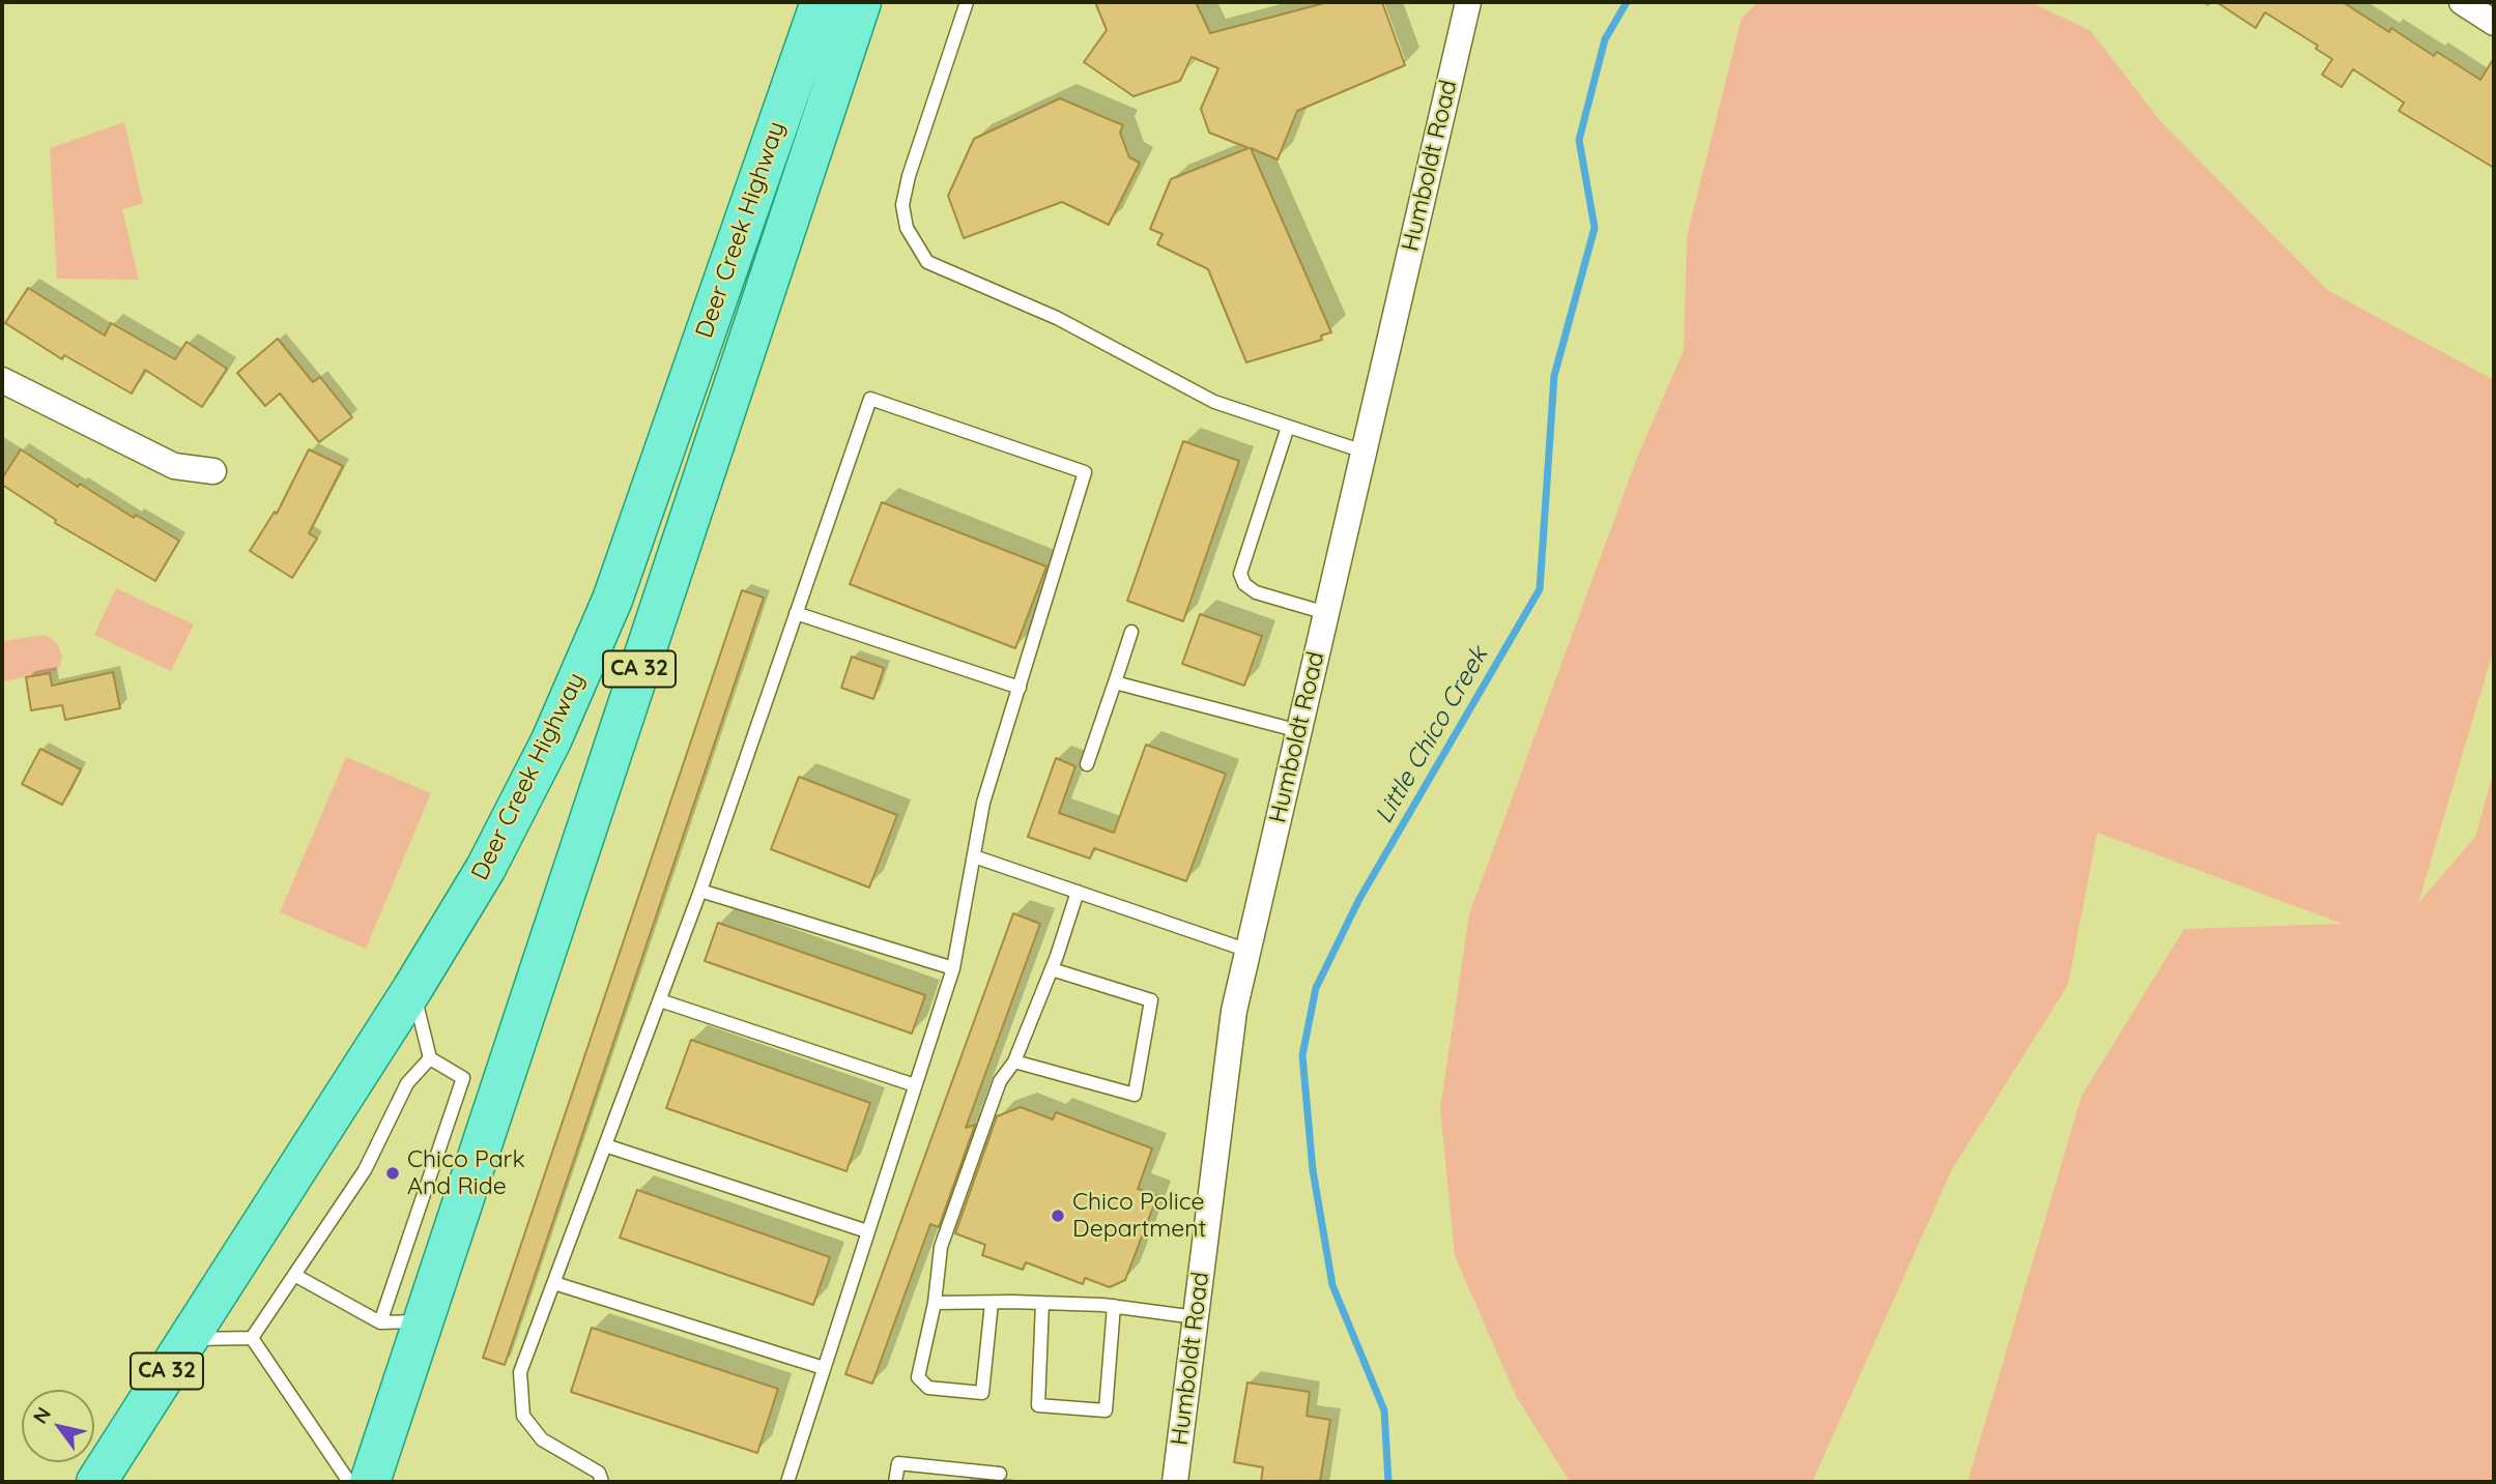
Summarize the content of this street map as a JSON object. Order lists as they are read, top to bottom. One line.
{"streets":{"main road":["Deer Creek Highway","CA 32"],"street":["Humboldt Road"]},"water":["Little Chico Creek"],"places":["Chico Park And Ride","Chico Police Department"],"north":"top left"}
